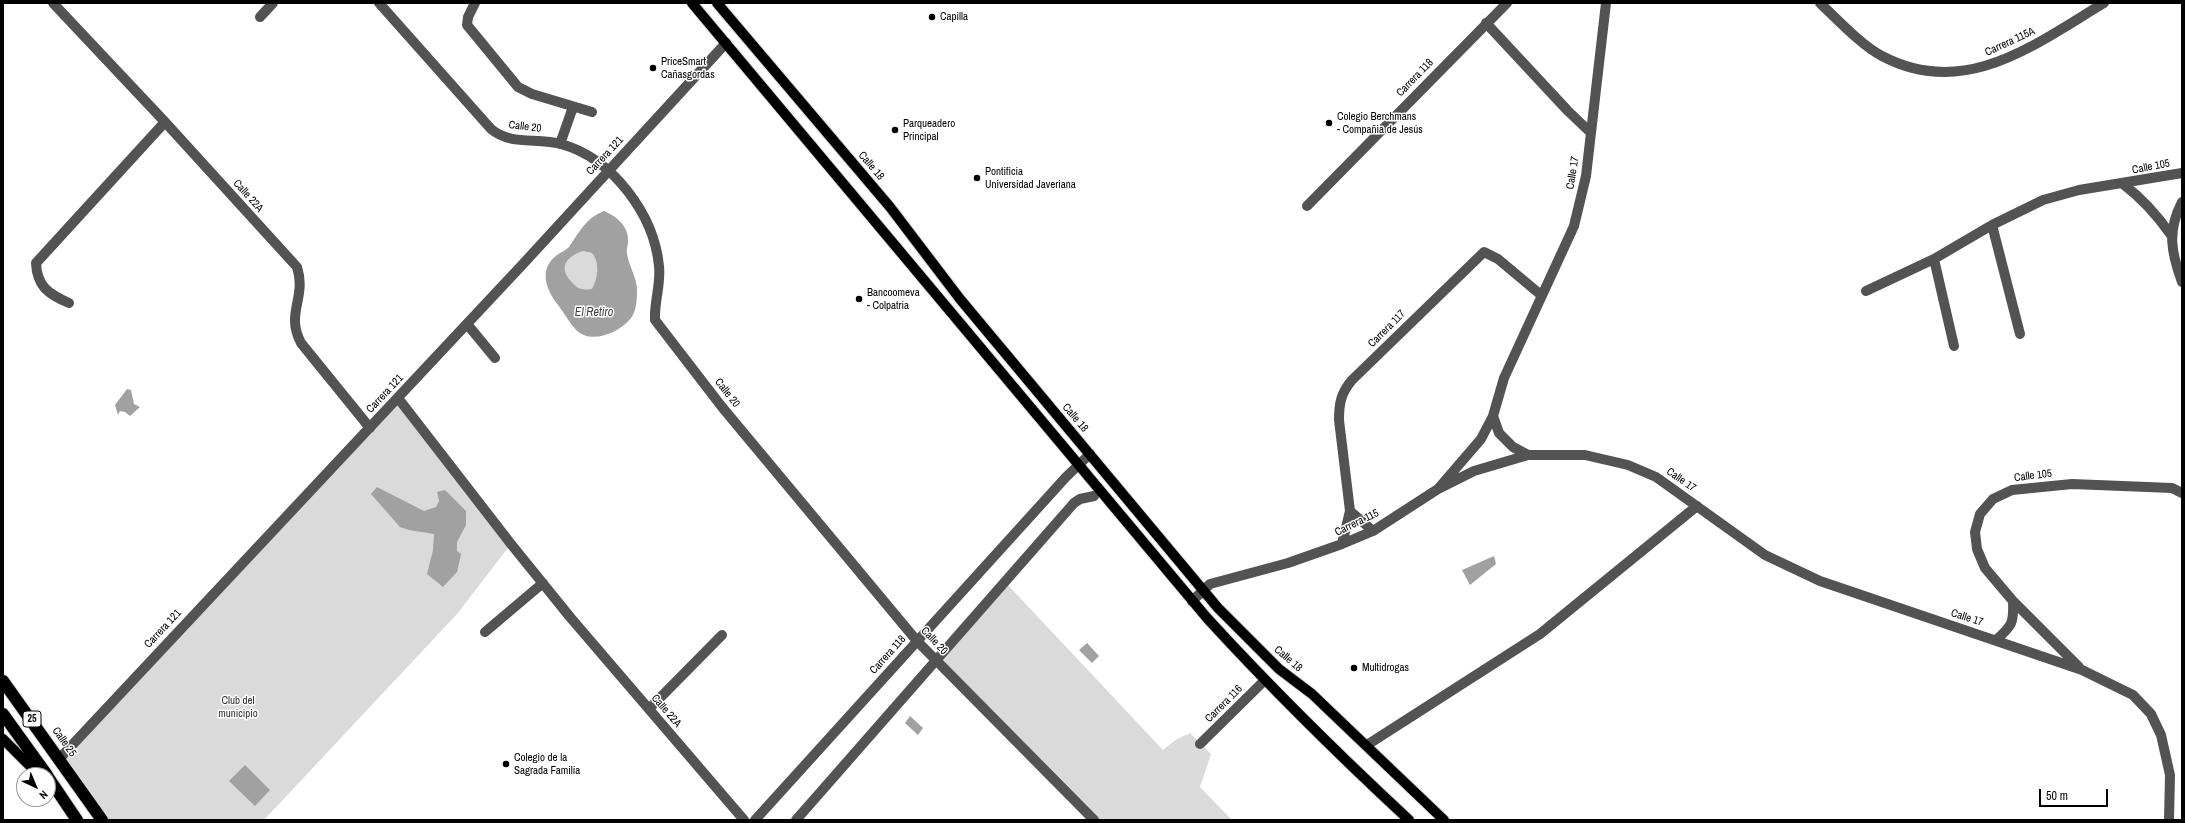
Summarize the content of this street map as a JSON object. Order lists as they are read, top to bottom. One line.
{"streets":{"highway":["25","Calle 25"],"main road":["Calle 18"],"street":["Carrera 115A","Carrera 118","Calle 20","Carrera 121","Calle 105","Calle 17","Calle 22A","Carrera 117","Carrera 115","Carrera 116"]},"crossings":[["Carrera 118","Calle 20"],["Carrera 118","Calle 18"],["Calle 20","Carrera 121"],["Carrera 121","Calle 22A"],["Carrera 121","Calle 25"],["Calle 18","Carrera 115"],["Calle 105","Calle 17"],["Calle 17","Carrera 117"],["Calle 17","Carrera 115"],["Carrera 117","Carrera 115"]],"water":["El Retiro"],"parks":["Club del municipio"],"places":["Capilla","PriceSmart Cañasgordas","Colegio Berchmans - Compañia de Jesús","Parqueadero Principal","Pontificia Universidad Javeriana","Bancoomeva - Colpatria","Multidrogas","Colegio de la Sagrada Familia"],"scale_bar":"50 m","north":"bottom right"}
